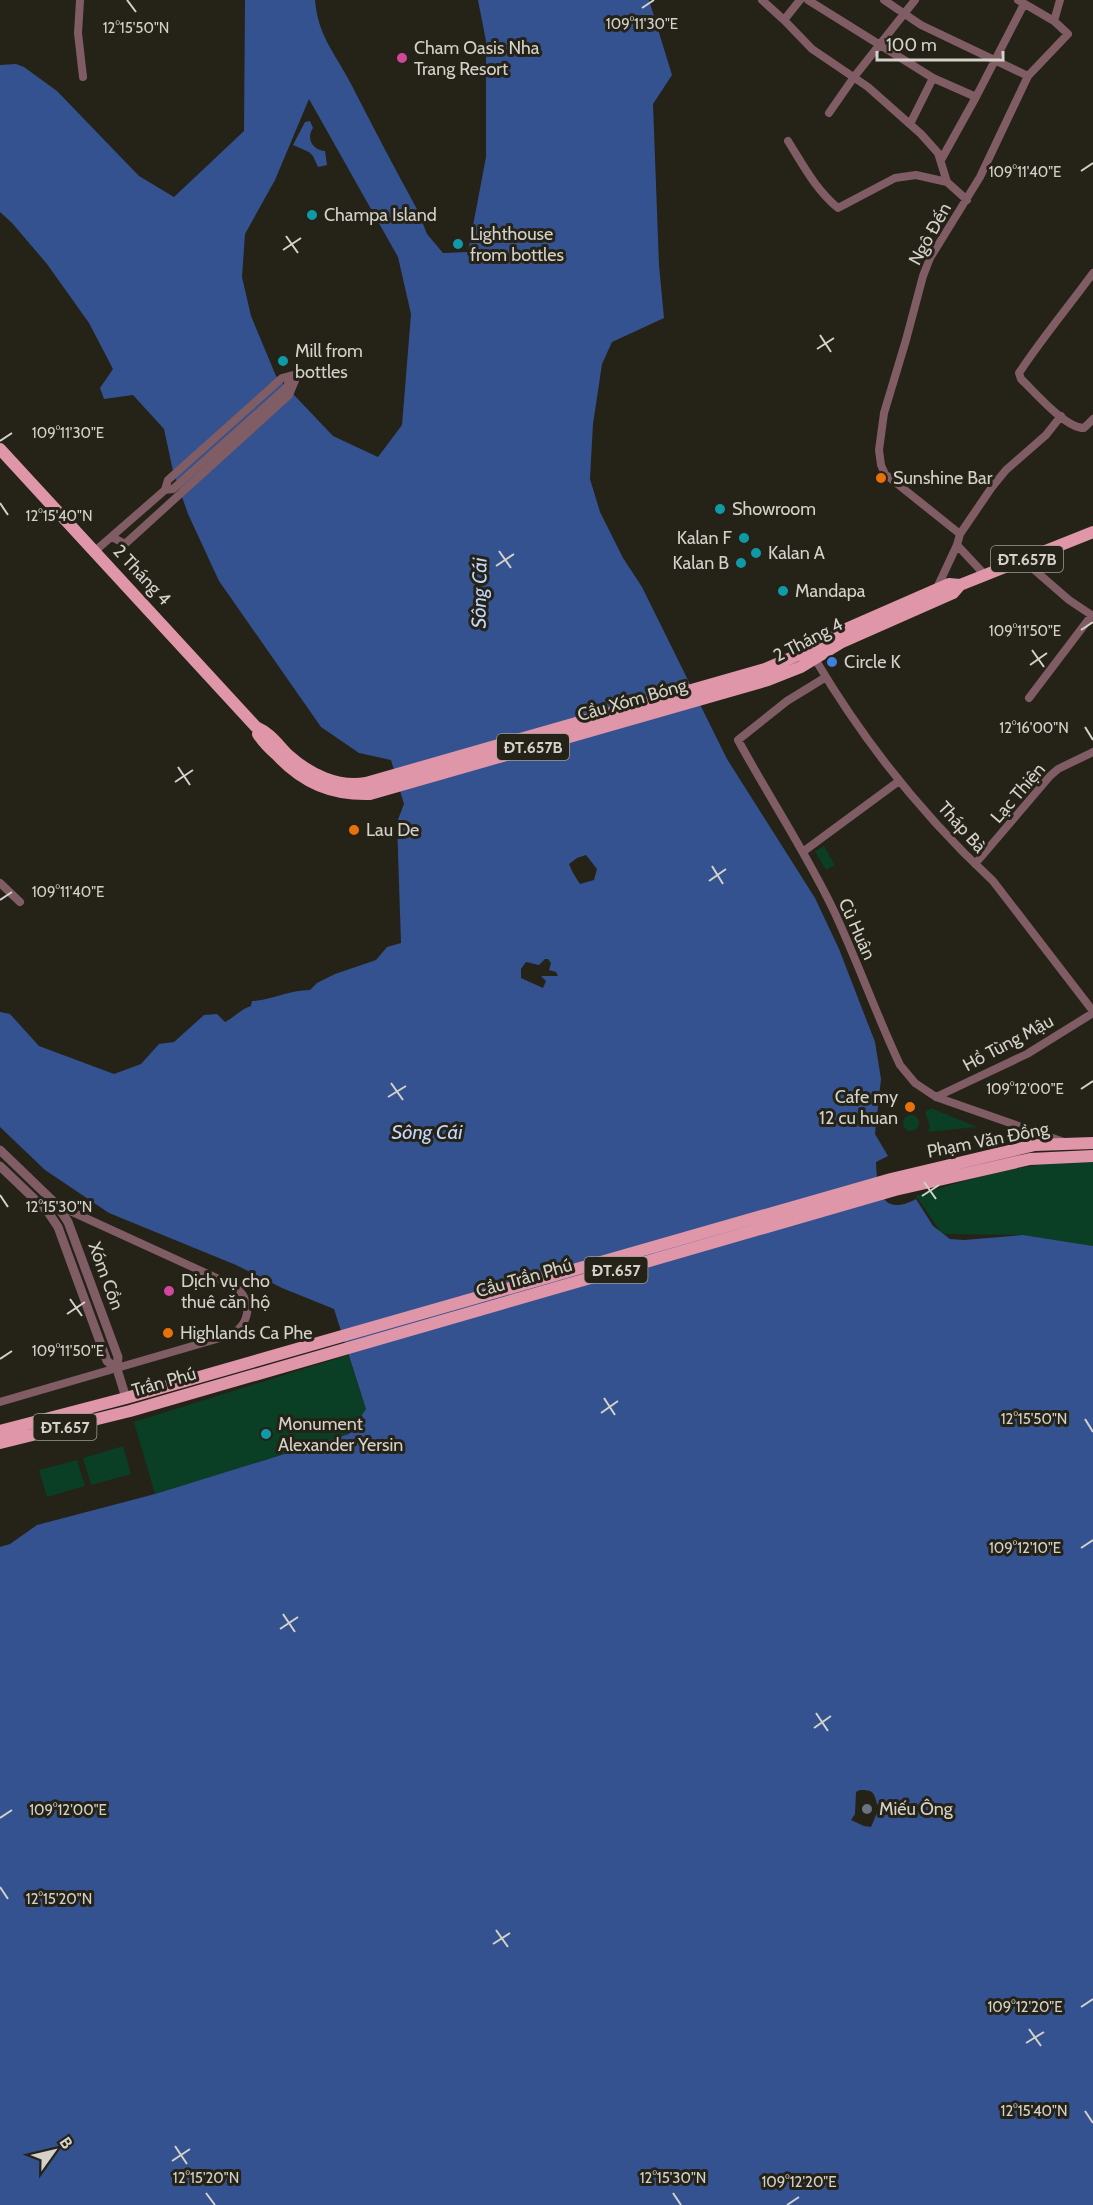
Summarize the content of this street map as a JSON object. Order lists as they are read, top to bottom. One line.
{"streets":{"main road":["ĐT.657B","2 Tháng 4","Cầu Xóm Bóng","Phạm Văn Đồng","ĐT.657","Cầu Trần Phú","Trần Phú"],"street":["Ngô Đến","Lạc Thiện","Tháp Bà","Cù Huân","Hồ Tùng Mậu","Xóm Cồn"]},"crossings":[["2 Tháng 4","Cầu Xóm Bóng"],["2 Tháng 4","Tháp Bà"],["Lạc Thiện","Tháp Bà"],["Tháp Bà","Cù Huân"],["Tháp Bà","Hồ Tùng Mậu"],["Cù Huân","Hồ Tùng Mậu"],["Cù Huân","Phạm Văn Đồng"],["Phạm Văn Đồng","Cầu Trần Phú"],["Xóm Cồn","Trần Phú"],["Cầu Trần Phú","Trần Phú"]],"water":["Sông Cái"],"places":["Cham Oasis Nha Trang Resort","Champa Island","Lighthouse from bottles","Mill from bottles","Sunshine Bar","Showroom","Kalan F","Kalan A","Kalan B","Mandapa","Circle K","Lau De","Cafe my 12 cu huan","Dịch vụ cho thuê căn hộ","Highlands Ca Phe","Monument Alexander Yersin","Miếu Ông"],"scale_bar":"100 m","north":"top right","coordinates":["109°11'30\"E","12°15'50\"N","109°11'40\"E","12°15'40\"N","109°11'50\"E","12°16'00\"N","109°12'00\"E","12°15'30\"N","109°12'10\"E","12°15'20\"N","109°12'20\"E"]}
